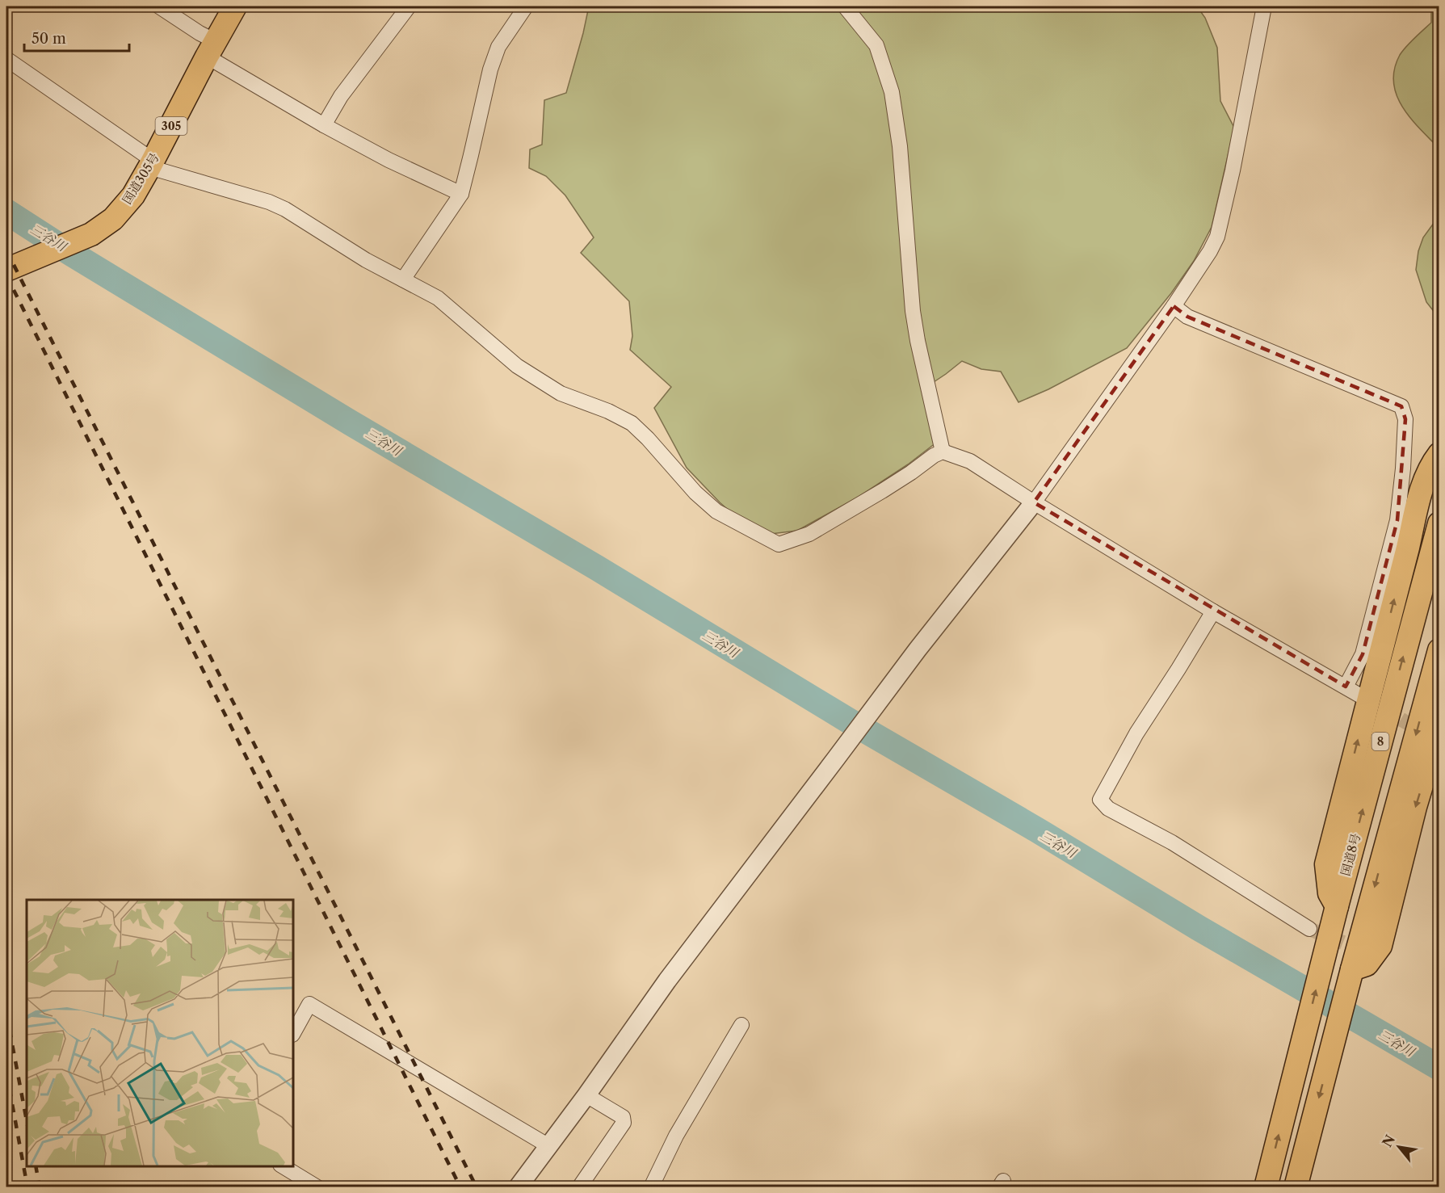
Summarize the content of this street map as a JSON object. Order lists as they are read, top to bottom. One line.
{"streets":{"highway":["305","国道305号","8","国道8号"]},"water":["三谷川"],"scale_bar":"50 m","north":"top left"}
